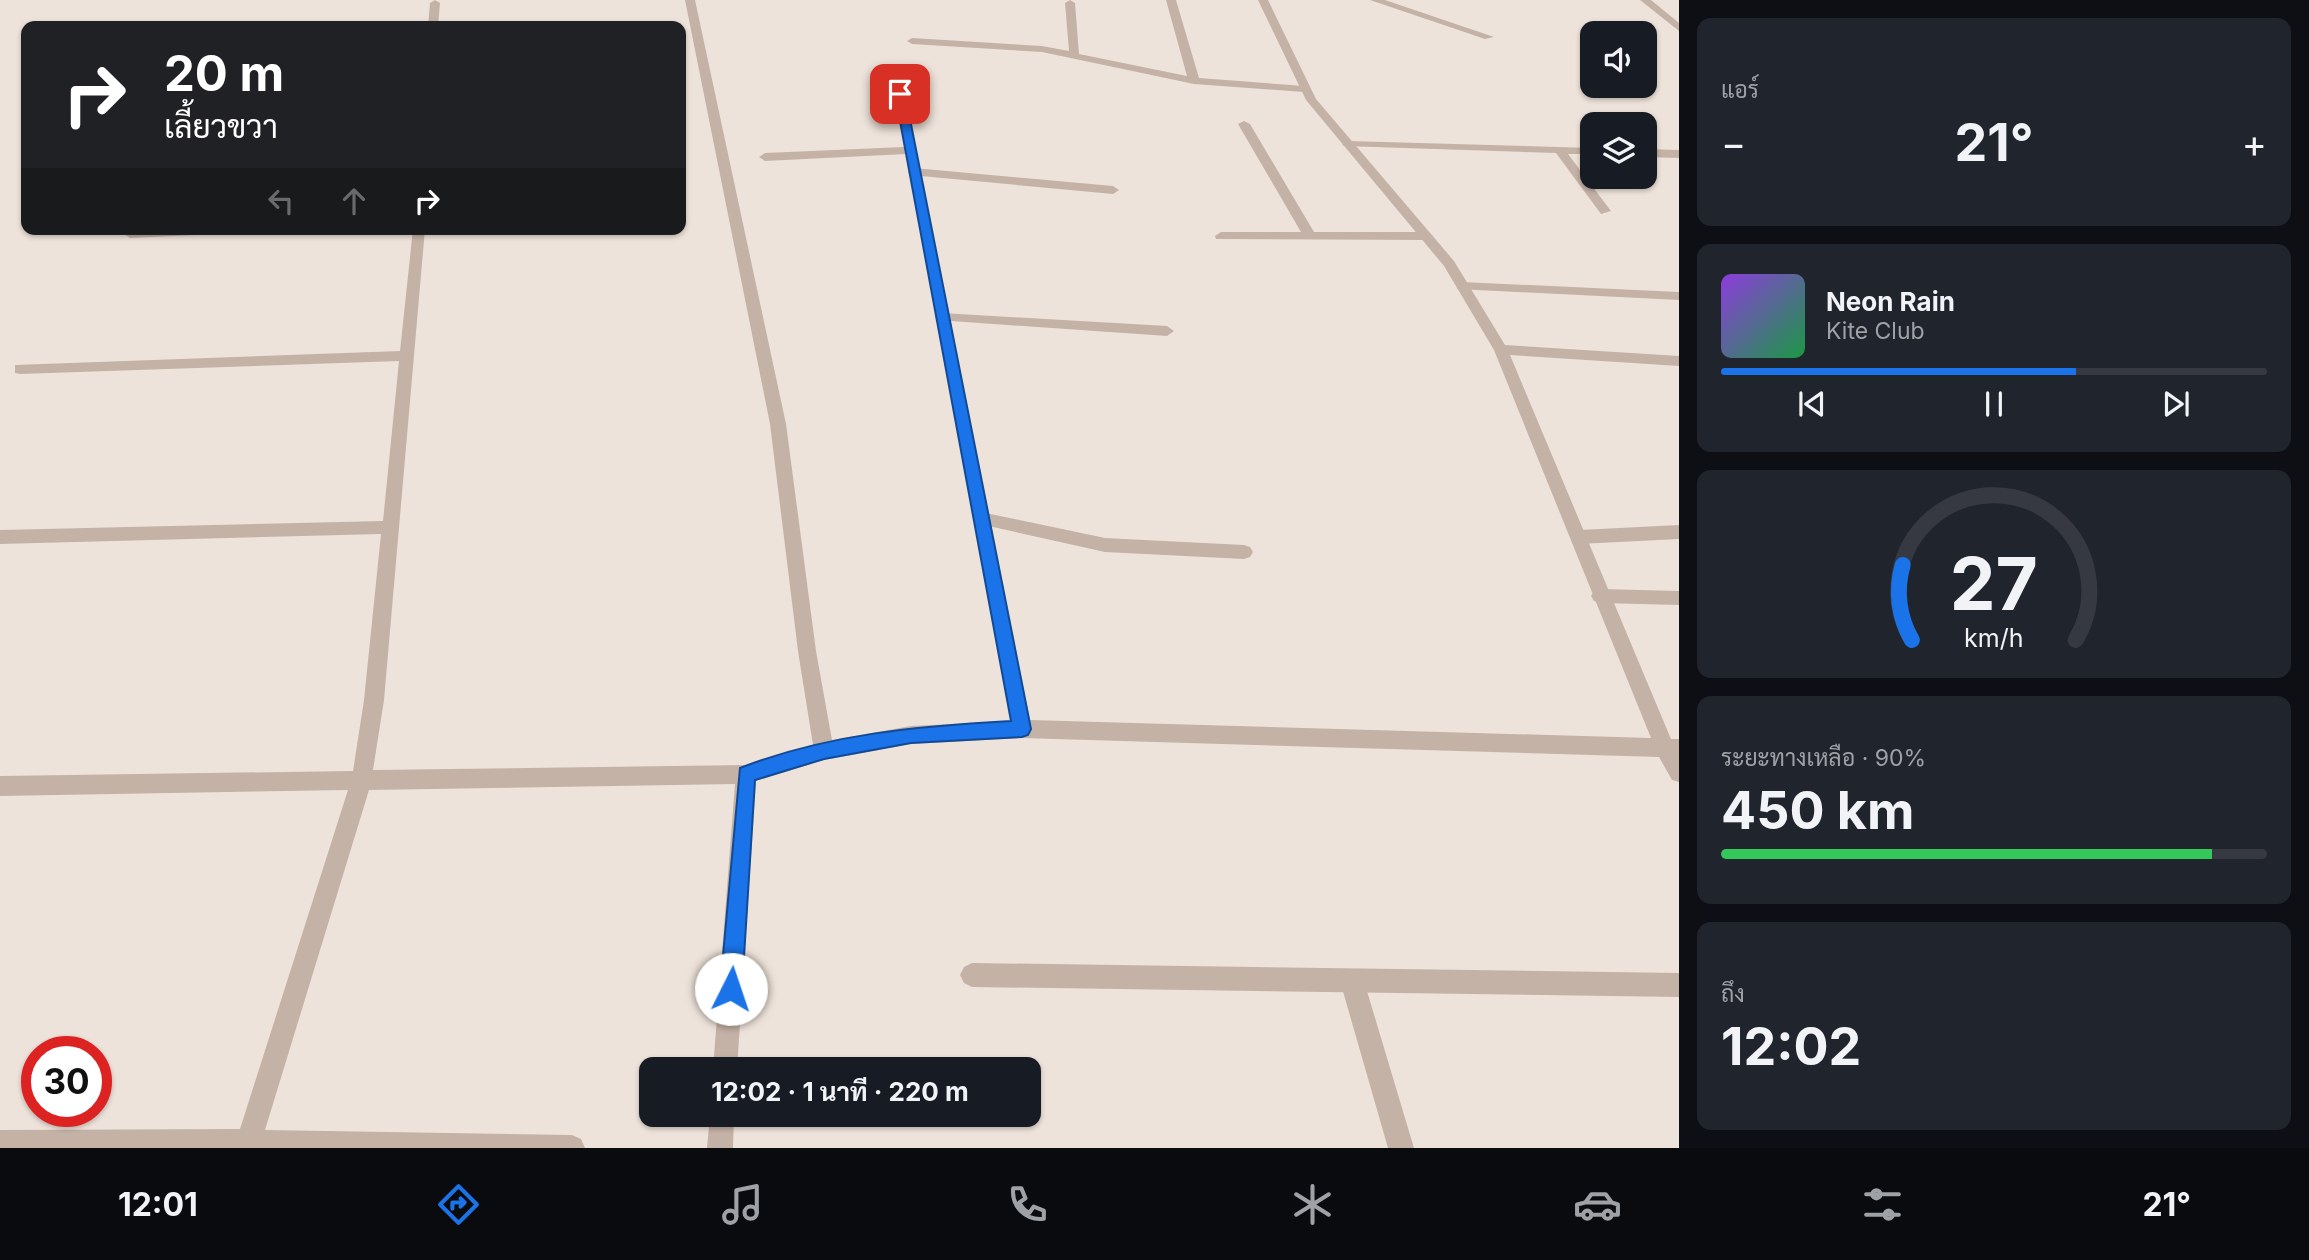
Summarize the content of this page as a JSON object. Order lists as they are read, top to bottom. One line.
{"page":{"tile":["แอร์",["ระยะทางเหลือ · 90%","450 km"],["ถึง","12:02"]],"turn":["20 m","เลี้ยวขวา"],"heat":["−","21°","+"],"song":["Neon Rain","Kite Club"],"limit":"30","trip":"12:02 · 1 นาที · 220 m","tabs":["12:01","21°"],"gauge":["27","km/h"]}}
